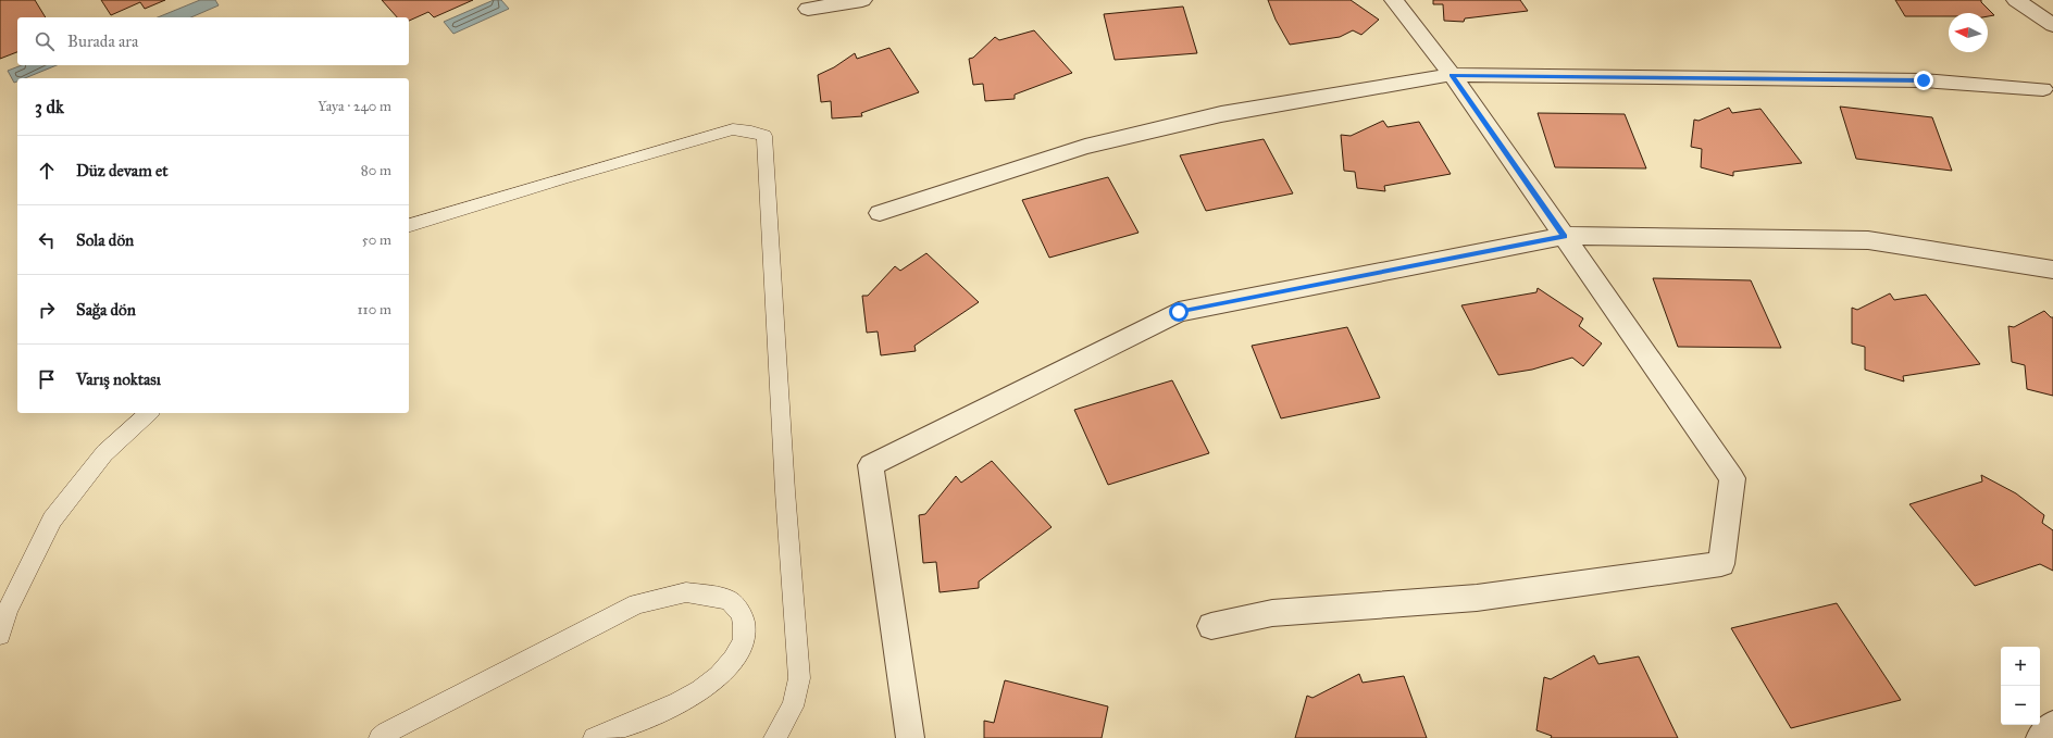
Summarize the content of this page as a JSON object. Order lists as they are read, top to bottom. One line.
{"north":"left","page":{"search":"Burada ara","heading":["3 dk","Yaya · 240 m"],"list":[["Düz devam et","80 m"],["Sola dön","50 m"],["Sağa dön","110 m"],"Varış noktası"],"map_buttons":["+","−"]}}
